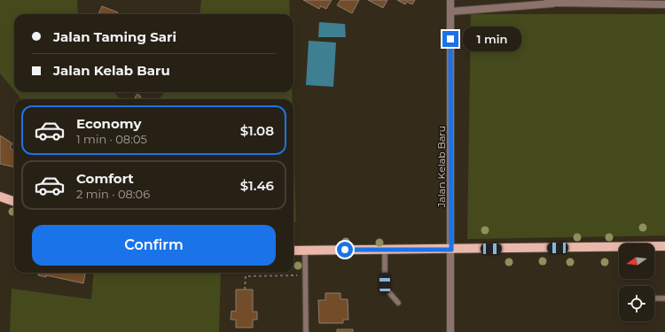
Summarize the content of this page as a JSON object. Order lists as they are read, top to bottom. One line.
{"streets":{"street":["Jalan Kelab Baru"]},"north":"left","page":{"banner":["Jalan Taming Sari","Jalan Kelab Baru"],"bubble":"1 min","list":[{"name":"Economy","note":"1 min · 08:05","value":"$1.08"},{"name":"Comfort","note":"2 min · 08:06","value":"$1.46"}],"buttons":"Confirm"}}
